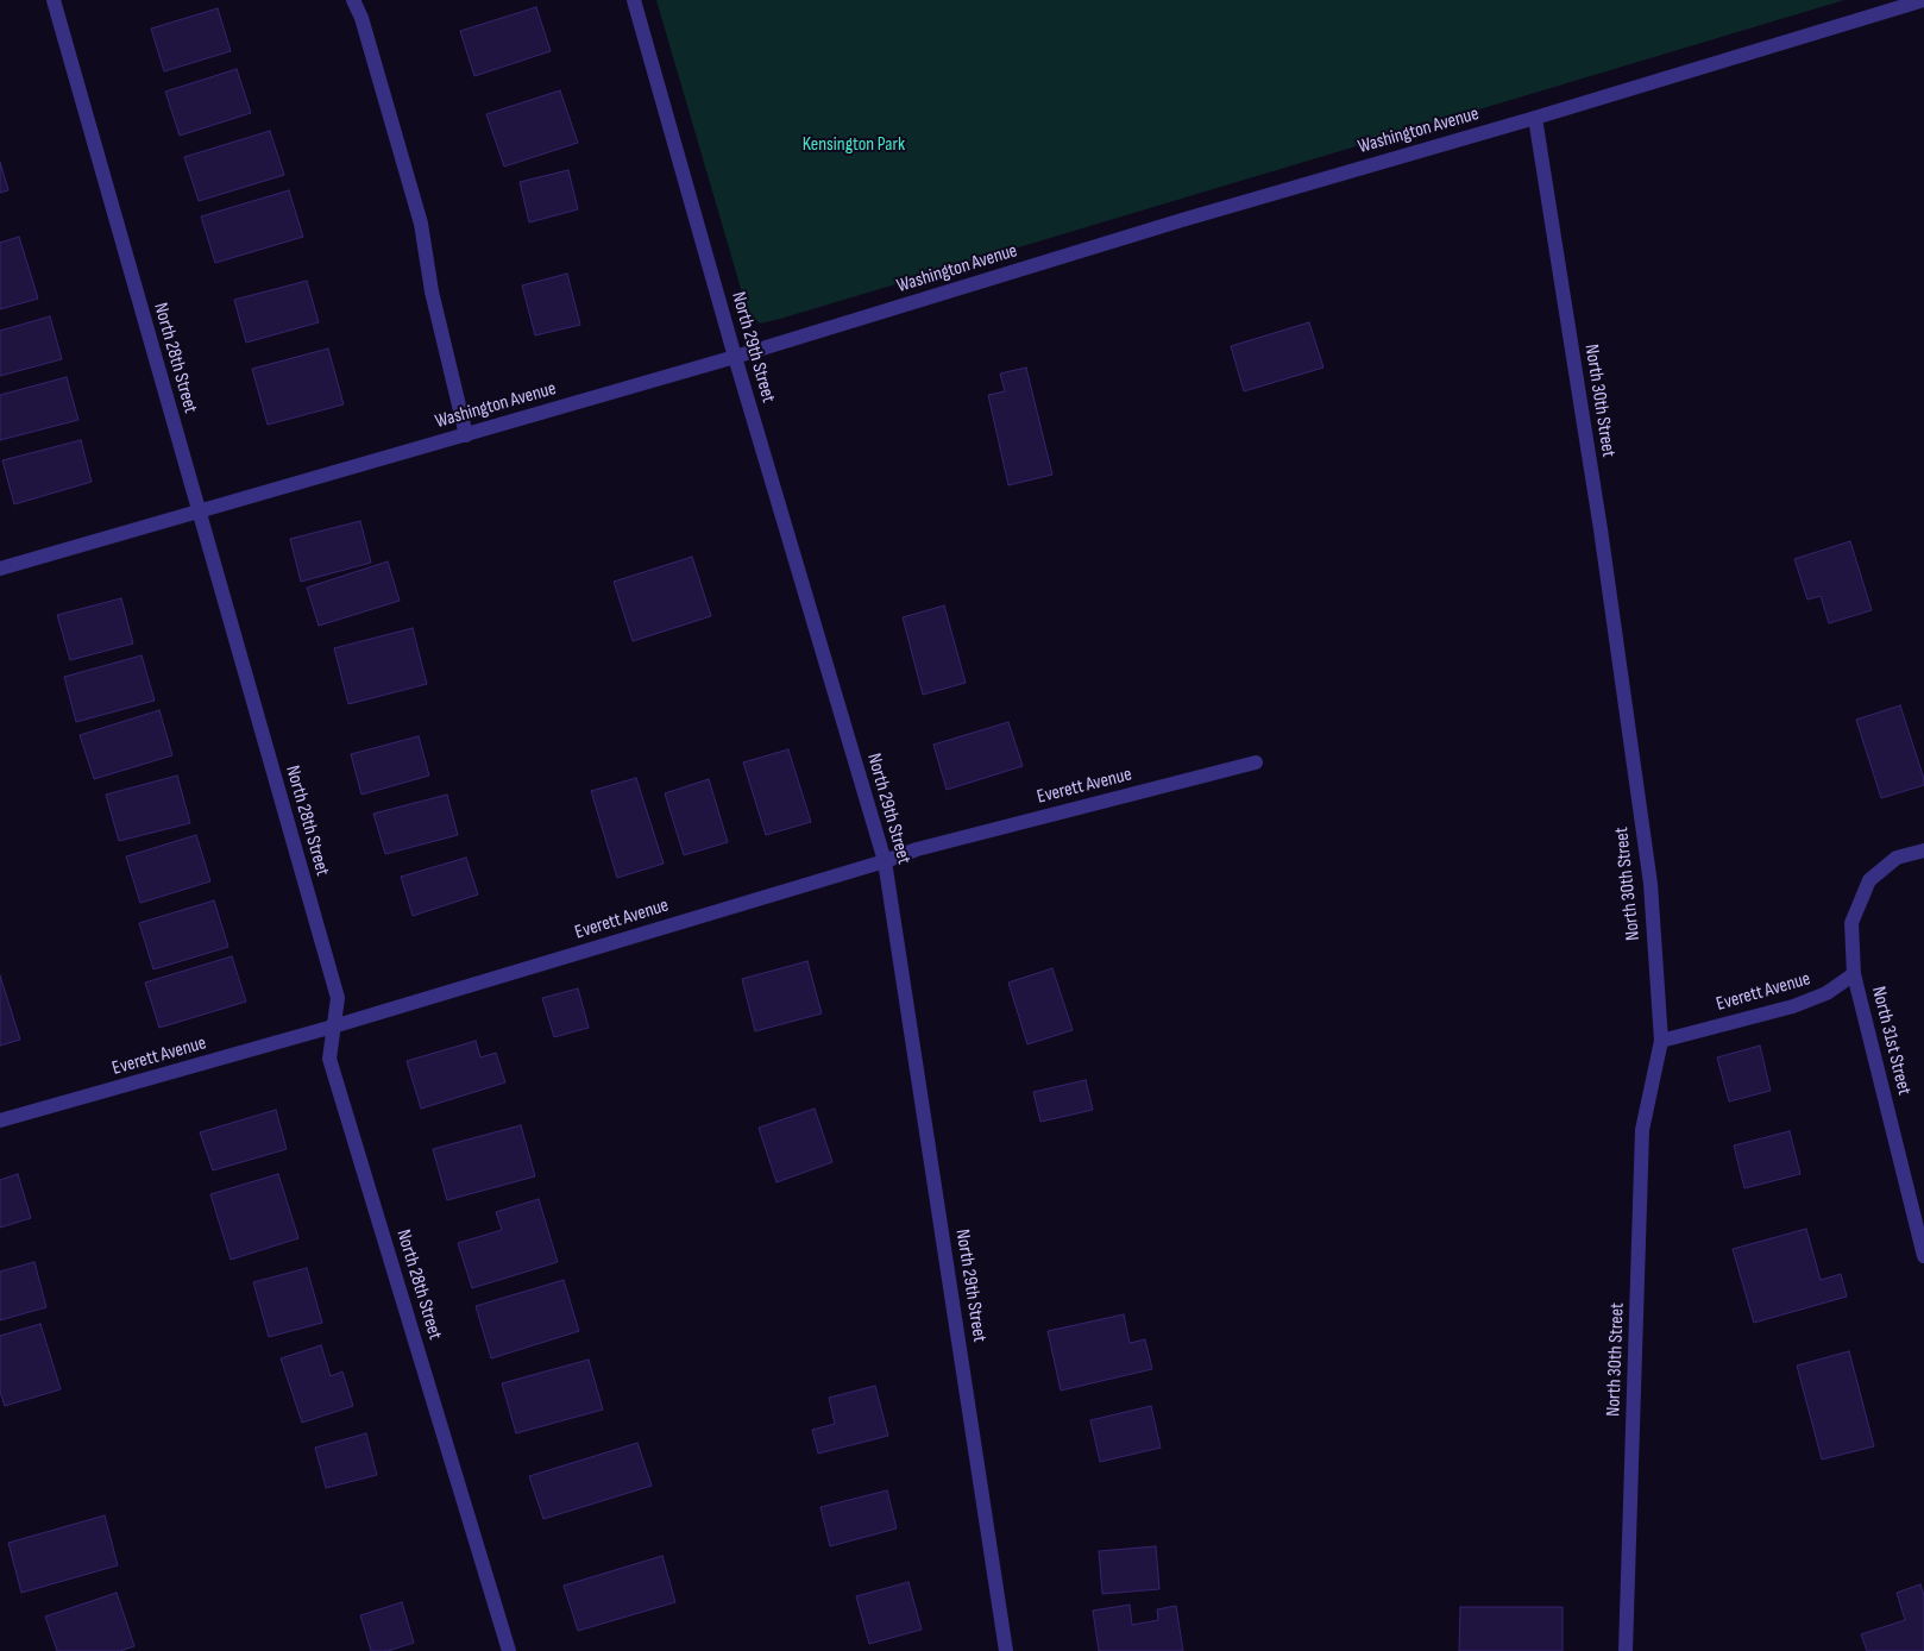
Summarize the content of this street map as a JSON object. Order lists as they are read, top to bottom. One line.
{"streets":{"street":["Washington Avenue","North 29th Street","North 28th Street","North 30th Street","Everett Avenue","North 31st Street"]},"crossings":[["Washington Avenue","North 29th Street"],["Washington Avenue","North 28th Street"],["Washington Avenue","North 30th Street"],["North 29th Street","Everett Avenue"],["North 28th Street","Everett Avenue"],["North 30th Street","Everett Avenue"],["Everett Avenue","North 31st Street"]],"parks":["Kensington Park"]}
